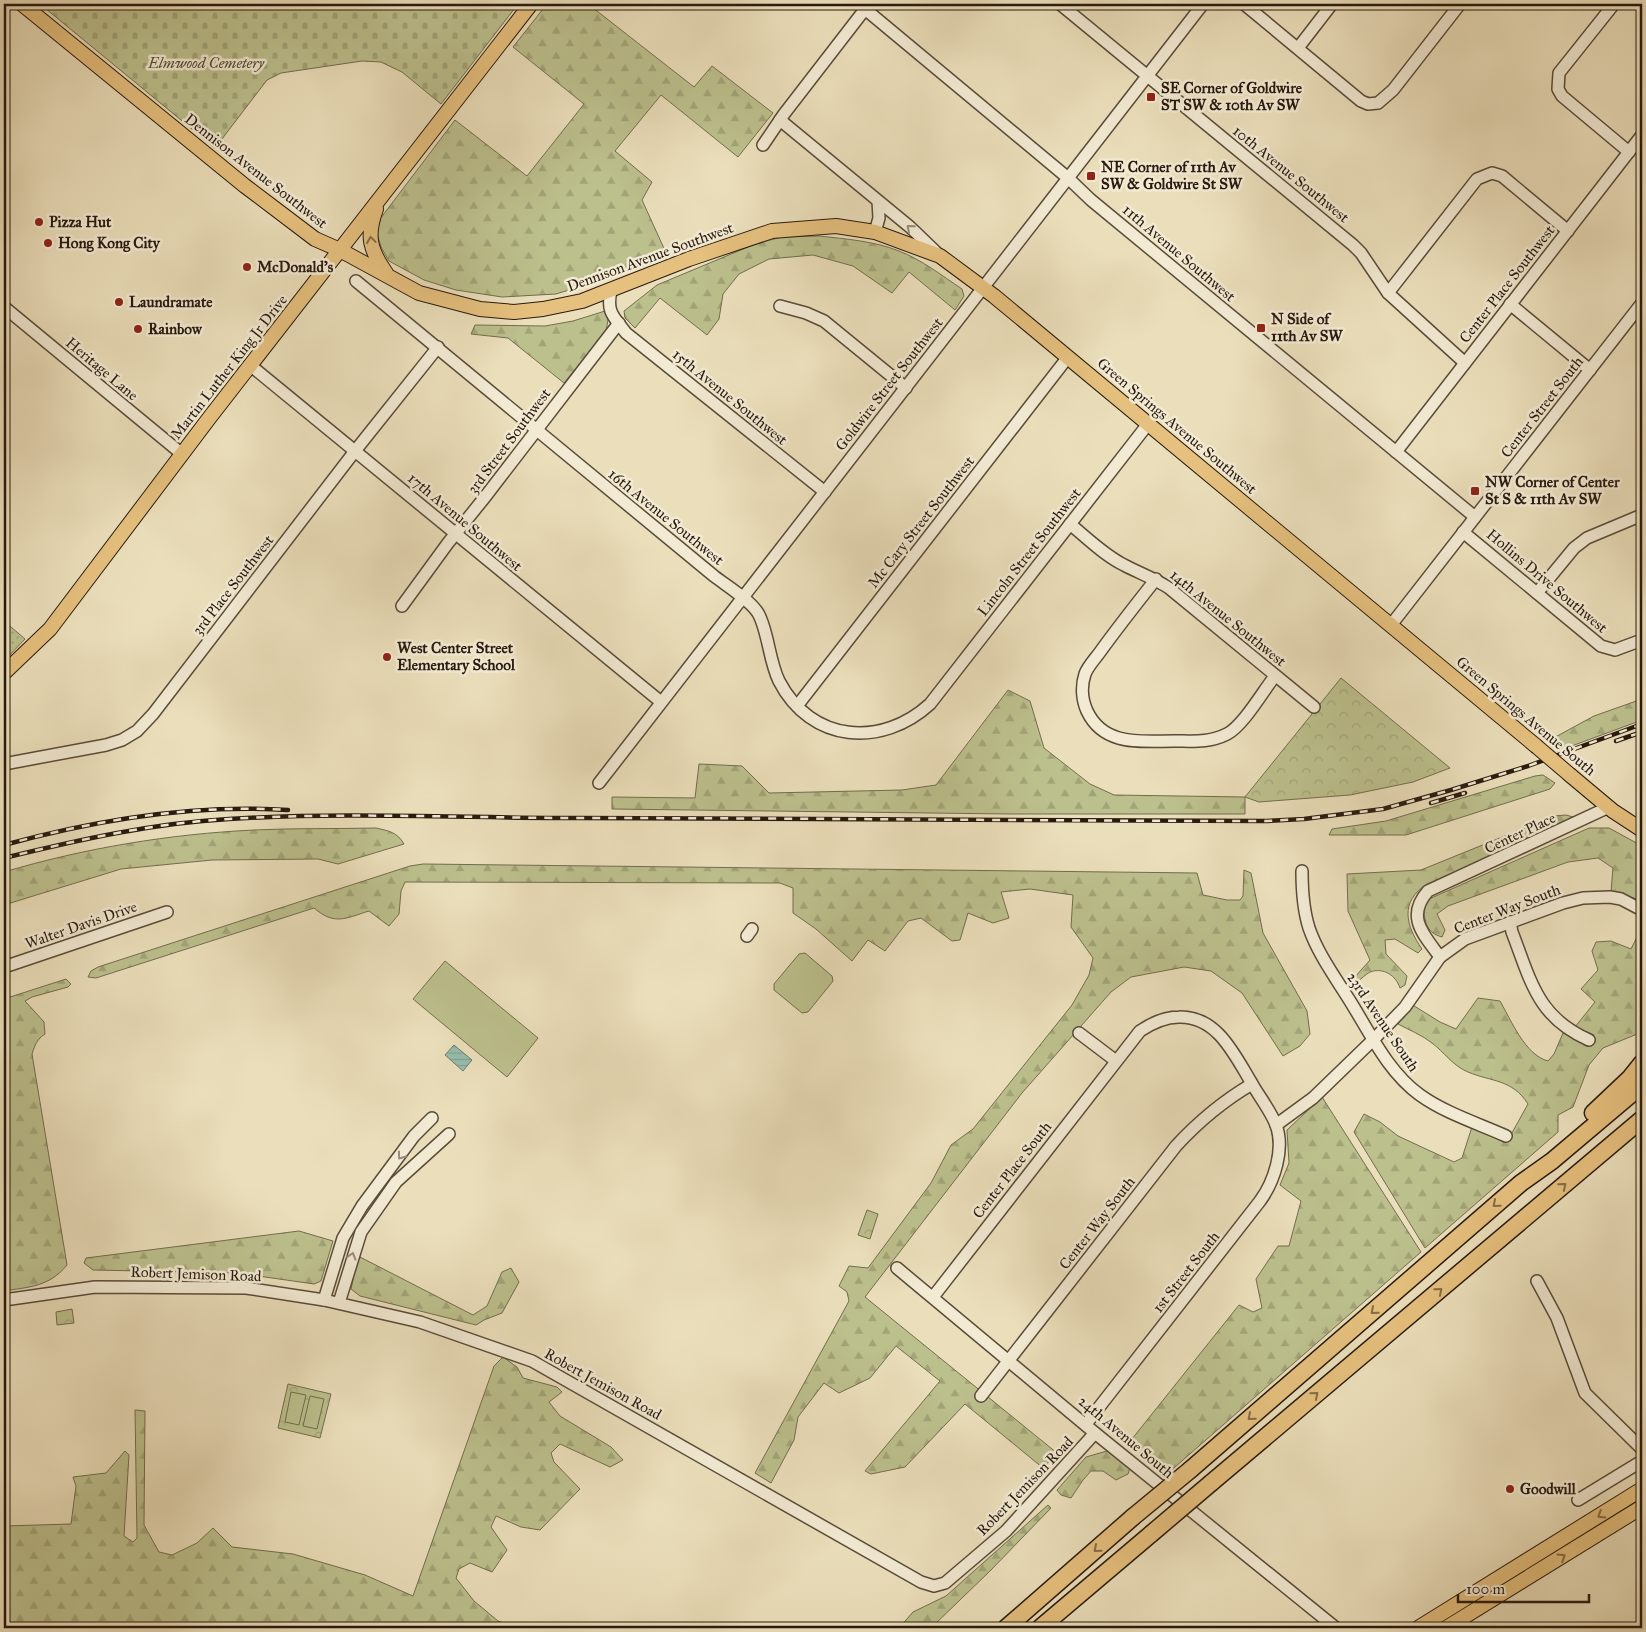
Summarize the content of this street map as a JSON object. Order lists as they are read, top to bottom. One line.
{"streets":{"main road":["Dennison Avenue Southwest","Martin Luther King Jr Drive","Green Springs Avenue Southwest","Green Springs Avenue South"],"street":["10th Avenue Southwest","11th Avenue Southwest","Center Place Southwest","Heritage Lane","Goldwire Street Southwest","15th Avenue Southwest","Center Street South","3rd Street Southwest","16th Avenue Southwest","17th Avenue Southwest","Mc Cary Street Southwest","Lincoln Street Southwest","Hollins Drive Southwest","3rd Place Southwest","14th Avenue Southwest","Center Place","Center Way South","Walter Davis Drive","23rd Avenue South","Center Place South","1st Street South","Robert Jemison Road","24th Avenue South"]},"crossings":[["Dennison Avenue Southwest","Martin Luther King Jr Drive"],["Dennison Avenue Southwest","Green Springs Avenue Southwest"],["10th Avenue Southwest","Center Place Southwest"],["10th Avenue Southwest","Goldwire Street Southwest"],["11th Avenue Southwest","Center Place Southwest"],["11th Avenue Southwest","Goldwire Street Southwest"],["11th Avenue Southwest","Center Street South"],["Martin Luther King Jr Drive","Heritage Lane"],["Martin Luther King Jr Drive","17th Avenue Southwest"],["Goldwire Street Southwest","15th Avenue Southwest"],["Goldwire Street Southwest","Green Springs Avenue Southwest"],["Goldwire Street Southwest","16th Avenue Southwest"],["Goldwire Street Southwest","17th Avenue Southwest"],["15th Avenue Southwest","3rd Street Southwest"],["Center Street South","Green Springs Avenue Southwest"],["Center Street South","Hollins Drive Southwest"],["Center Street South","Green Springs Avenue South"],["Green Springs Avenue Southwest","Mc Cary Street Southwest"],["Green Springs Avenue Southwest","Lincoln Street Southwest"],["Green Springs Avenue Southwest","Green Springs Avenue South"],["3rd Street Southwest","16th Avenue Southwest"],["3rd Street Southwest","17th Avenue Southwest"],["16th Avenue Southwest","Mc Cary Street Southwest"],["16th Avenue Southwest","Lincoln Street Southwest"],["16th Avenue Southwest","3rd Place Southwest"],["17th Avenue Southwest","3rd Place Southwest"],["Lincoln Street Southwest","14th Avenue Southwest"],["Green Springs Avenue South","Center Place"],["Center Place","Center Way South"],["Center Way South","23rd Avenue South"],["Center Way South","Center Place South"],["Center Way South","1st Street South"],["Center Way South","24th Avenue South"],["Center Place South","1st Street South"],["Center Place South","24th Avenue South"],["1st Street South","24th Avenue South"],["Robert Jemison Road","24th Avenue South"]],"parks":["Elmwood Cemetery"],"places":{"transit":["SE Corner of Goldwire ST SW & 10th Av SW","NE Corner of 11th Av SW & Goldwire St SW","N Side of 11th Av SW","NW Corner of Center St S & 11th Av SW"],"other":["Pizza Hut","Hong Kong City","McDonald's","Laundramate","Rainbow","West Center Street Elementary School","Goodwill"]},"scale_bar":"100 m"}
